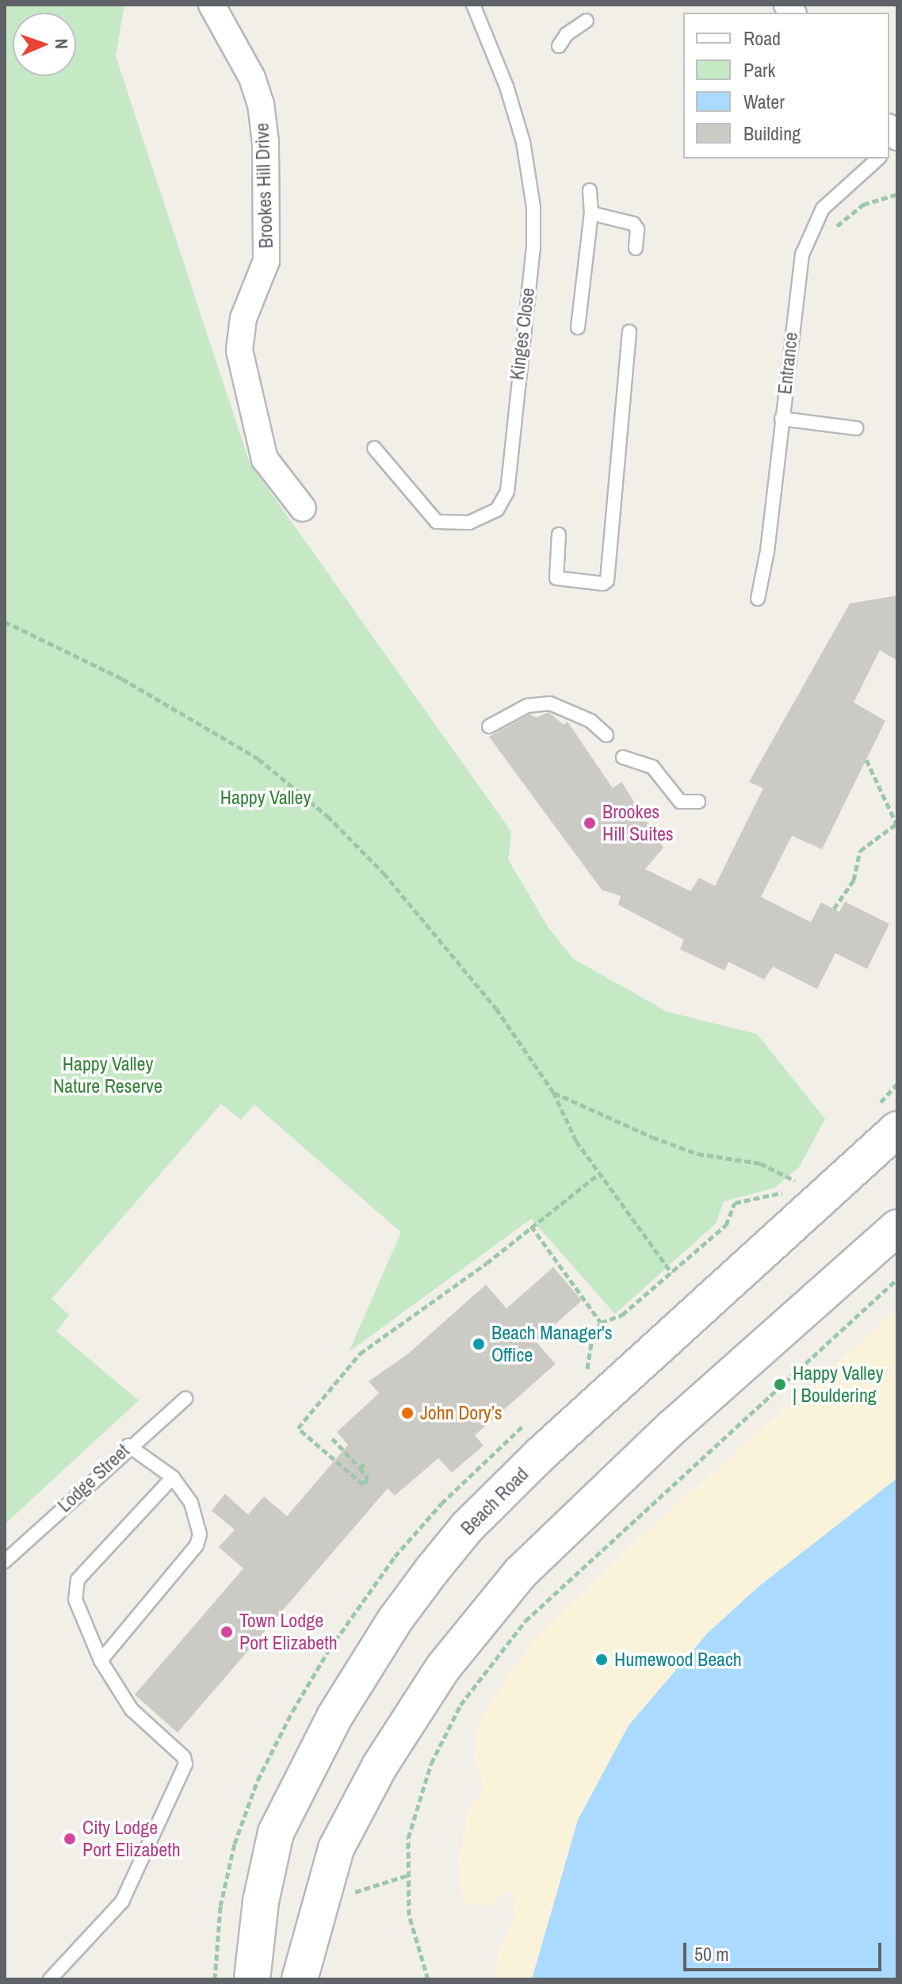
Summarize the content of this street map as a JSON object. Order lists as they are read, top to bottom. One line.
{"streets":{"main road":["Beach Road"],"street":["Brookes Hill Drive"],"lane":["Kinges Close","Entrance","Lodge Street"]},"parks":["Happy Valley","Happy Valley Nature Reserve"],"places":["Brookes Hill Suites","Beach Manager's Office","Happy Valley | Bouldering","John Dory’s","Town Lodge Port Elizabeth","Humewood Beach","City Lodge Port Elizabeth"],"legend":["Road","Park","Water","Building"],"scale_bar":"50 m","north":"right"}
